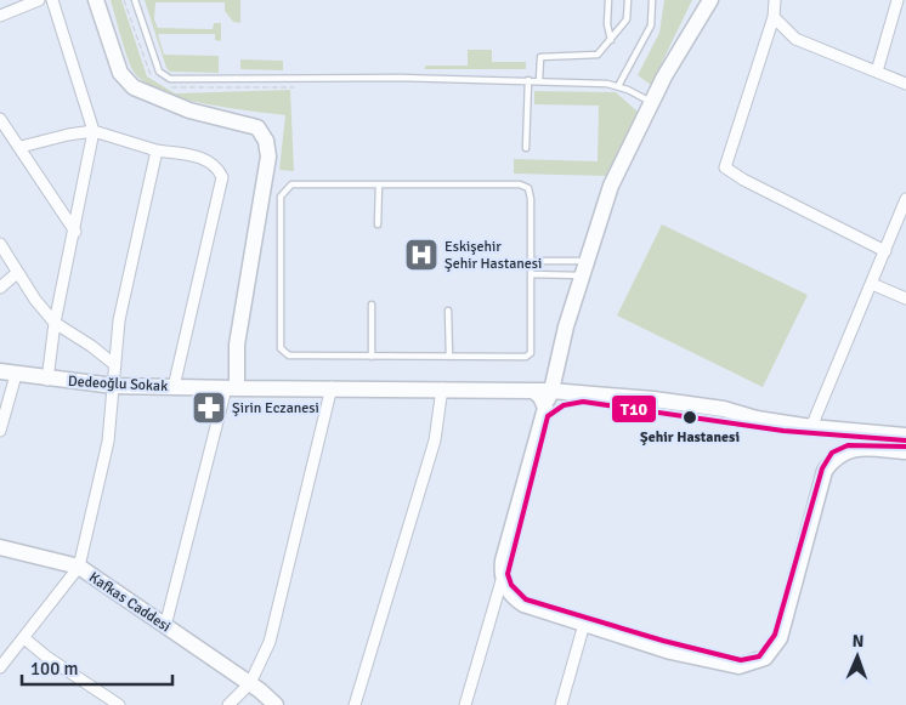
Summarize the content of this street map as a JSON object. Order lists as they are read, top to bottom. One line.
{"streets":{"street":["Dedeoğlu Sokak","Kafkas Caddesi"]},"places":{"hospital":["Eskişehir Şehir Hastanesi"],"pharmacy":["Şirin Eczanesi"],"other":["Şehir Hastanesi"]},"lines":["transit line T10"],"scale_bar":"100 m","north":"top"}
